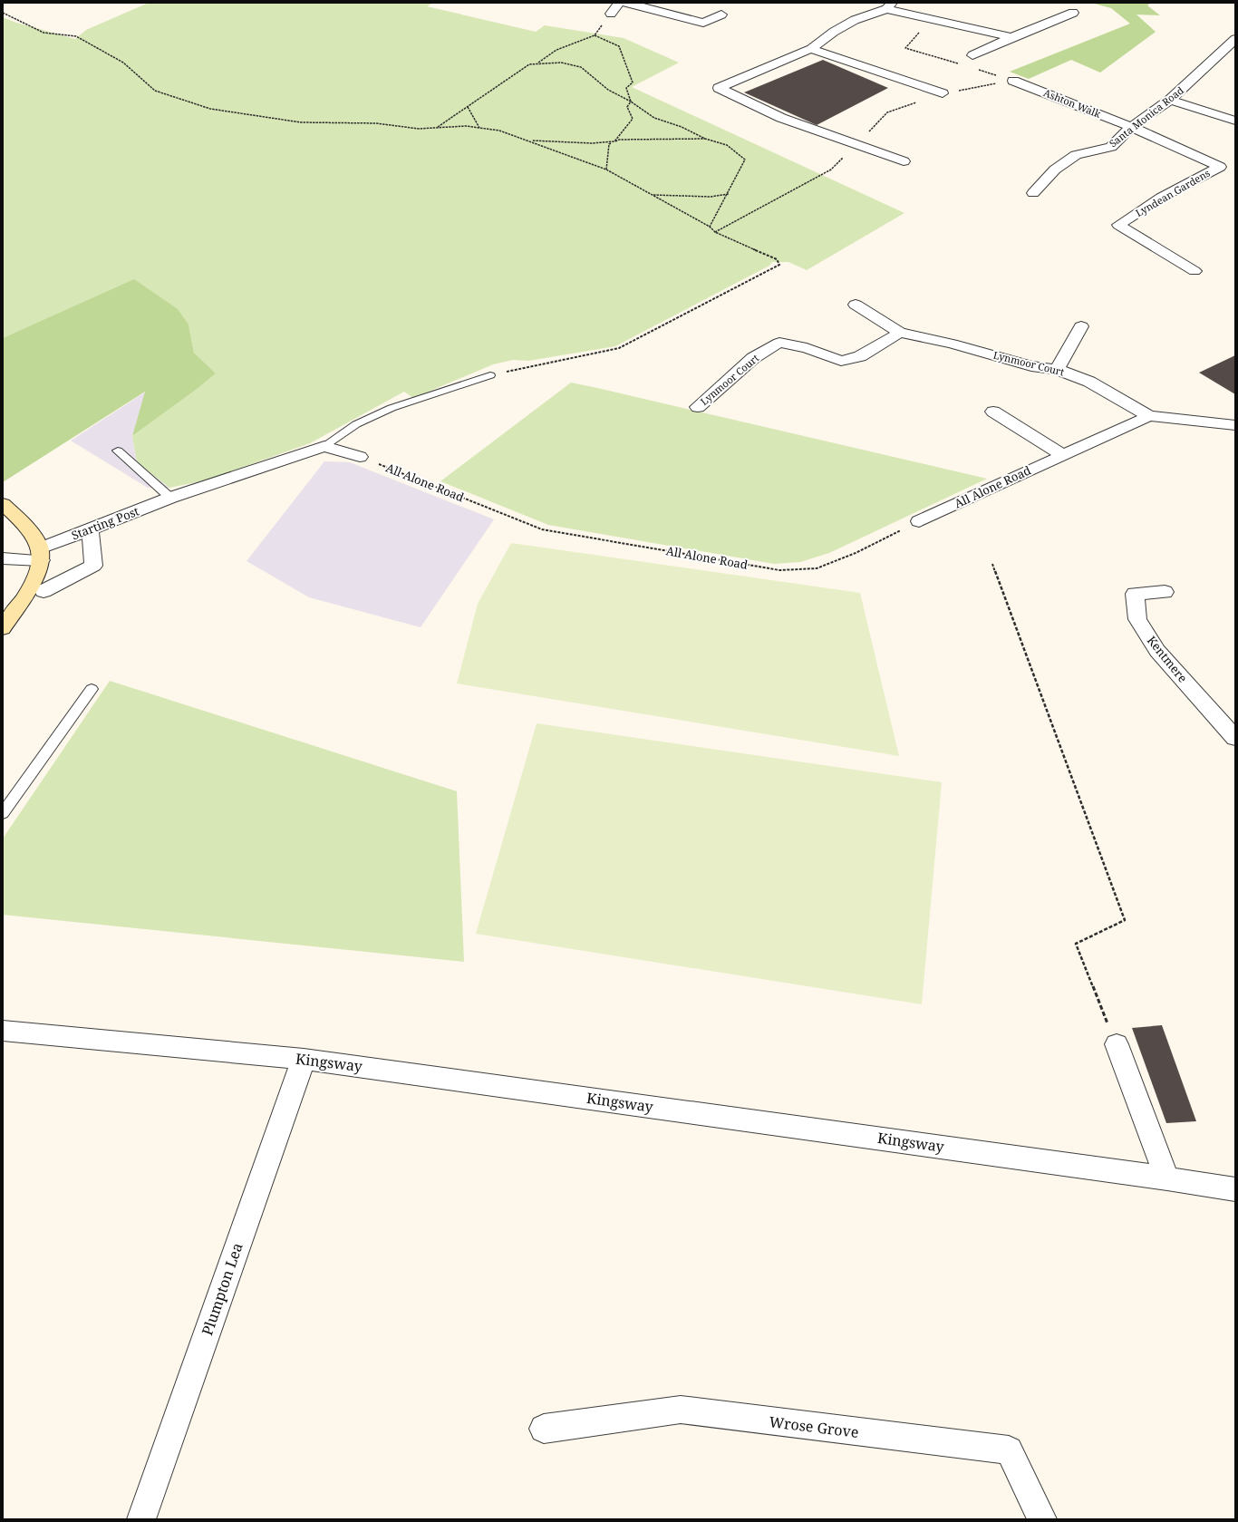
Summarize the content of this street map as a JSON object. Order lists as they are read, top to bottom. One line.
{"streets":{"street":["Ashton Walk","Santa Monica Road","Lyndean Gardens","Lynmoor Court","All Alone Road","Starting Post","Kentmere","Kingsway","Plumpton Lea","Wrose Grove"]},"crossings":[["Ashton Walk","Santa Monica Road"],["Ashton Walk","Lyndean Gardens"],["Santa Monica Road","Lyndean Gardens"],["Lynmoor Court","All Alone Road"],["Kingsway","Plumpton Lea"]]}
